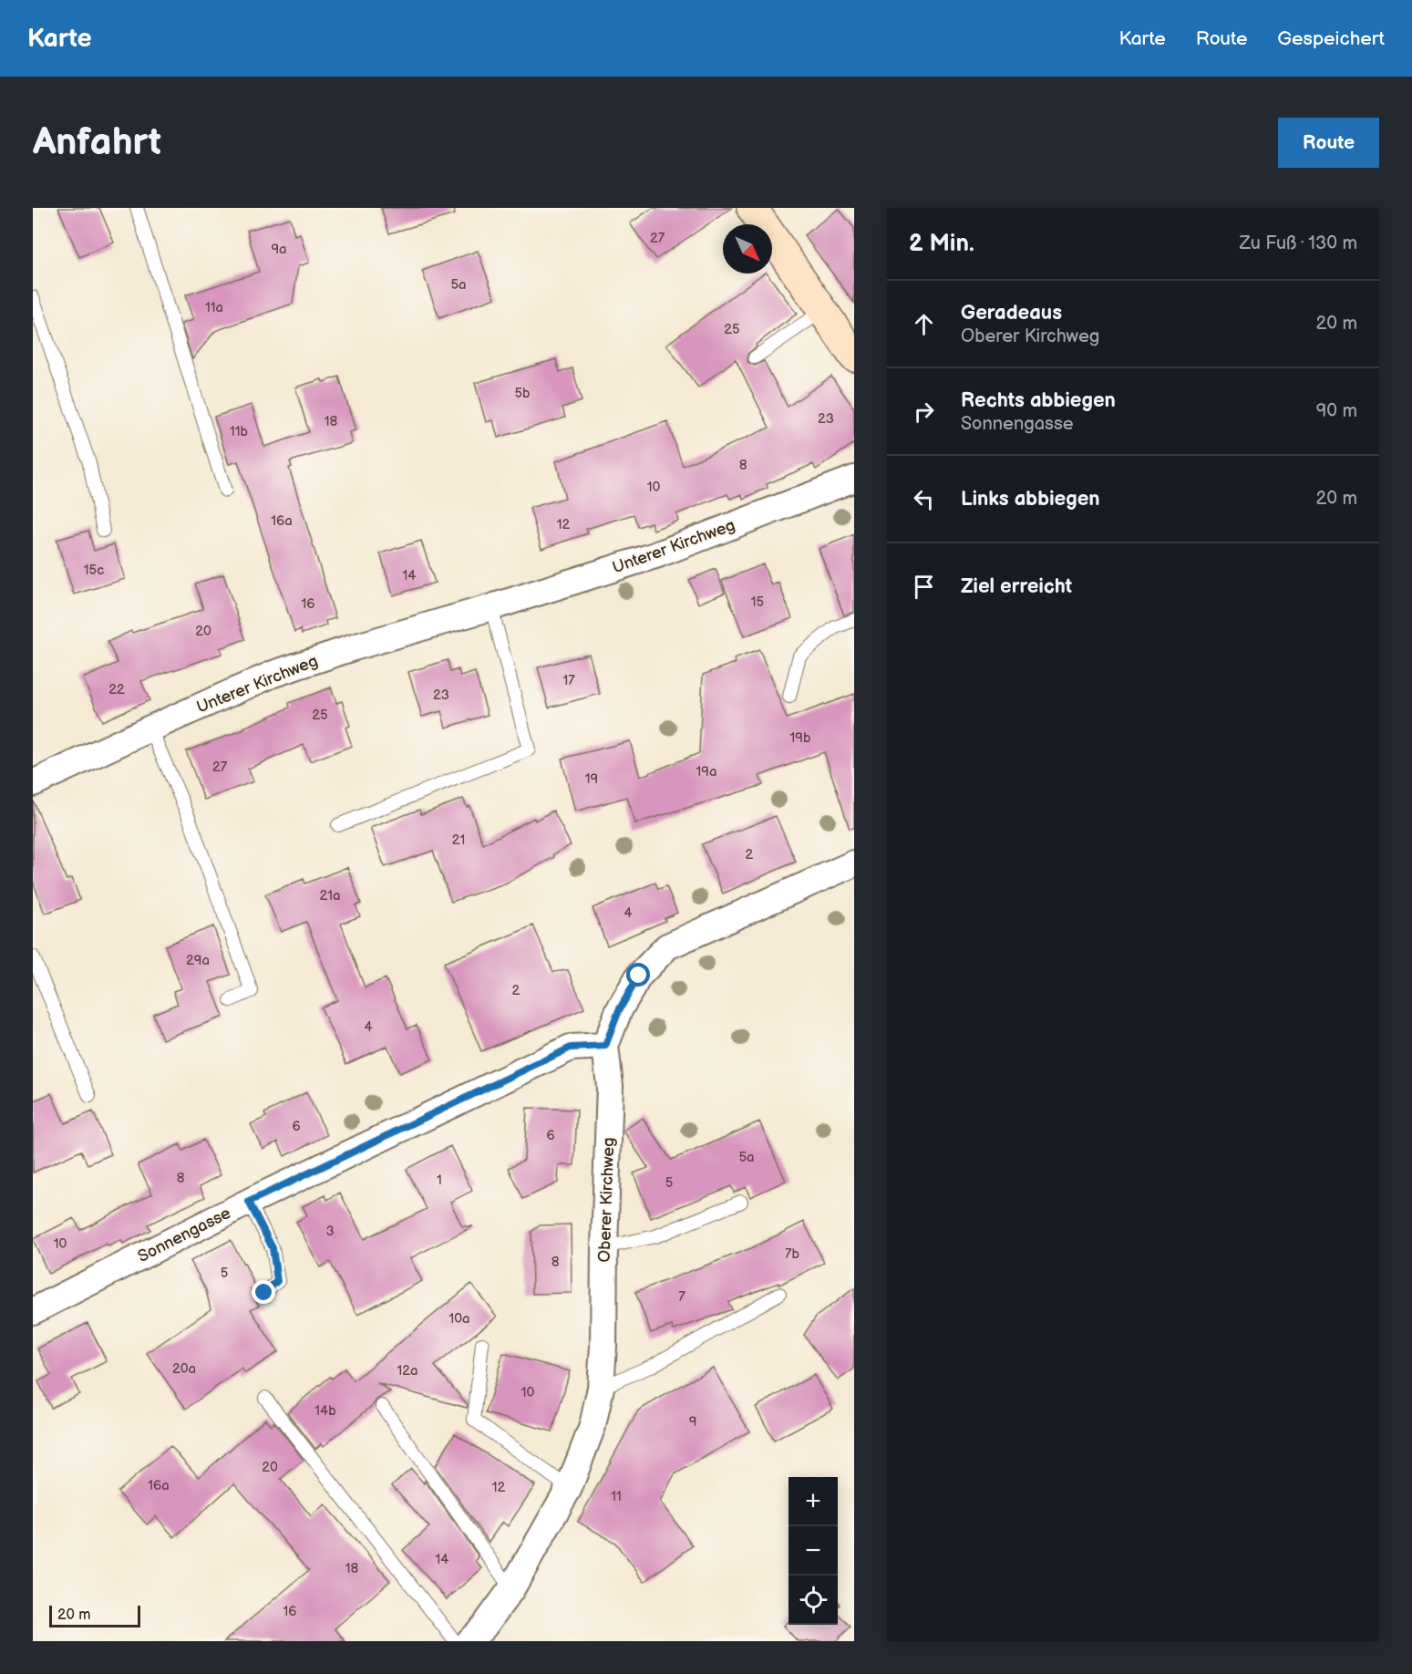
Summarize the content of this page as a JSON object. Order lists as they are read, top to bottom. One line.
{"streets":{"street":["Unterer Kirchweg","Oberer Kirchweg","Sonnengasse"]},"crossings":[["Oberer Kirchweg","Sonnengasse"]],"house_numbers":["27","9a","5a","11a","25","5b","23","18","11b","8","10","16a","12","15c","14","15","16","20","17","22","23","25","19b","27","19a","19","21","2","21a","4","29a","2","4","6","6","5a","8","1","5","3","10","7b","8","5","7","10a","20a","12a","10","14b","9","20","16a","12","11","14","18","16"],"scale_bar":"20 m","north":"bottom right","page":{"header":"Karte","nav":["Karte","Route","Gespeichert"],"buttons":"Route","title":"Anfahrt","heading":["2 Min.","Zu Fuß · 130 m"],"list":[["Geradeaus","Oberer Kirchweg","20 m"],["Rechts abbiegen","Sonnengasse","90 m"],["Links abbiegen","20 m"],"Ziel erreicht"],"map_buttons":["+","−"],"scale":"20 m"}}
